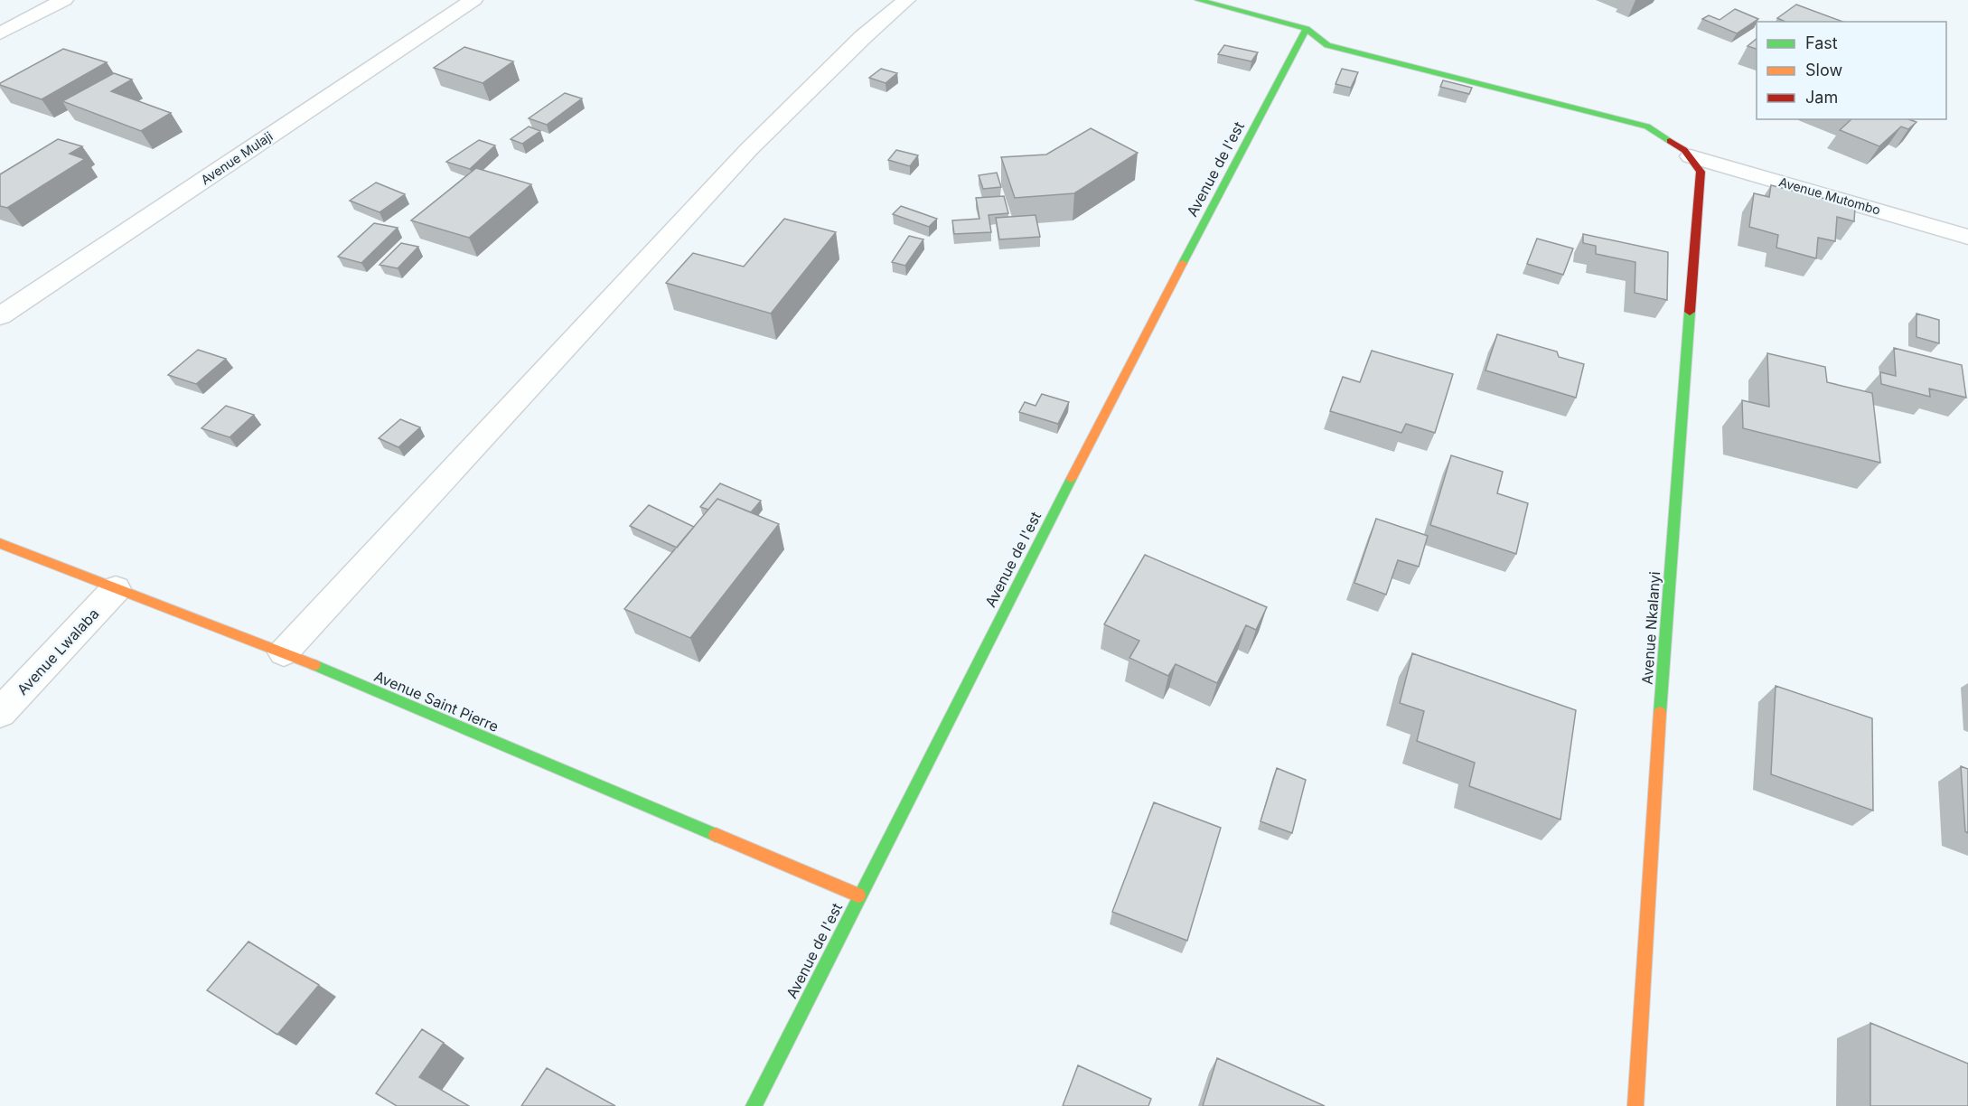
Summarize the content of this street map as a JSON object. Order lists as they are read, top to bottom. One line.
{"streets":{"street":["Avenue Mulaji","Avenue de l'est","Avenue Mutombo","Avenue Nkalanyi","Avenue Lwalaba","Avenue Saint Pierre"]},"crossings":[["Avenue de l'est","Avenue Saint Pierre"],["Avenue Mutombo","Avenue Nkalanyi"],["Avenue Lwalaba","Avenue Saint Pierre"]],"legend":["Fast","Slow","Jam"]}
